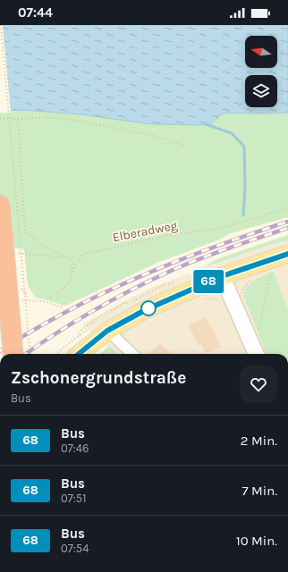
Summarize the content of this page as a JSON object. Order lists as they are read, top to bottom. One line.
{"streets":{"path":["Elberadweg"]},"lines":["bus line 68"],"north":"left","page":{"status":"07:44","on_map":"68","heading":["Zschonergrundstraße","Bus"],"list":[{"mark":"68","name":"Bus","note":"07:46","value":"2 Min."},{"mark":"68","name":"Bus","note":"07:51","value":"7 Min."},{"mark":"68","name":"Bus","note":"07:54","value":"10 Min."}]}}
